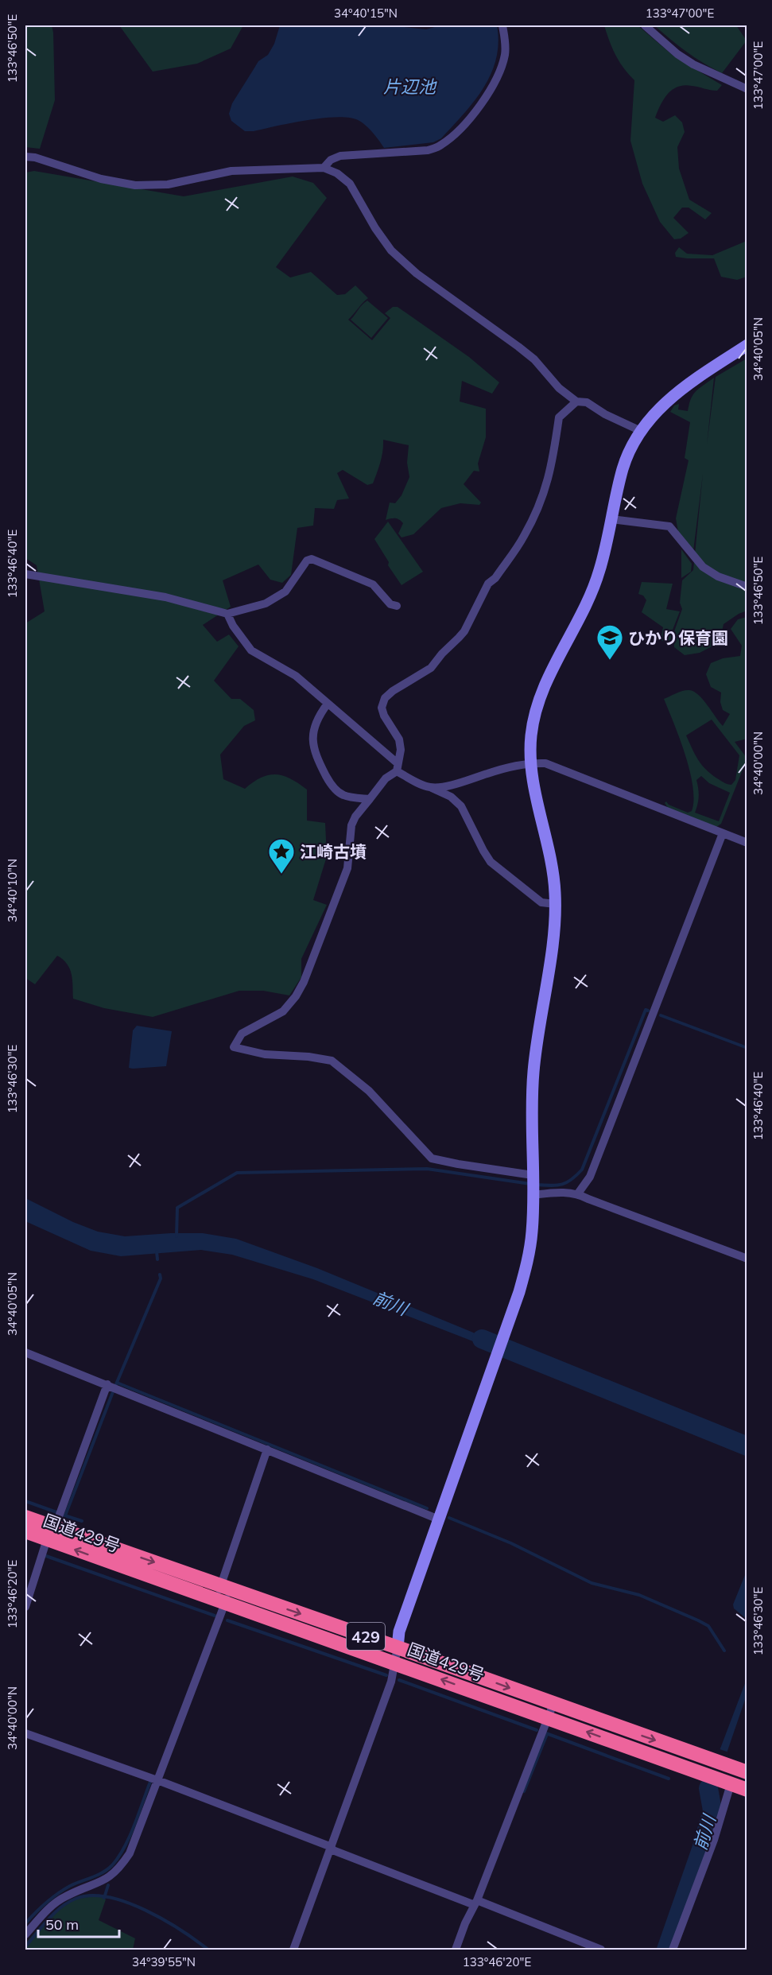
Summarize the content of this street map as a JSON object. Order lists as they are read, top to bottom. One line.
{"streets":{"highway":["国道429号","429"]},"water":["片辺池","前川"],"places":{"school or university":["ひかり保育園"],"place":["江崎古墳"]},"scale_bar":"50 m","coordinates":["34°40'15\"N","133°47'00\"E","133°46'50\"E","34°40'05\"N","133°46'40\"E","34°40'00\"N","34°40'10\"N","133°46'30\"E","133°46'20\"E","34°39'55\"N"]}
